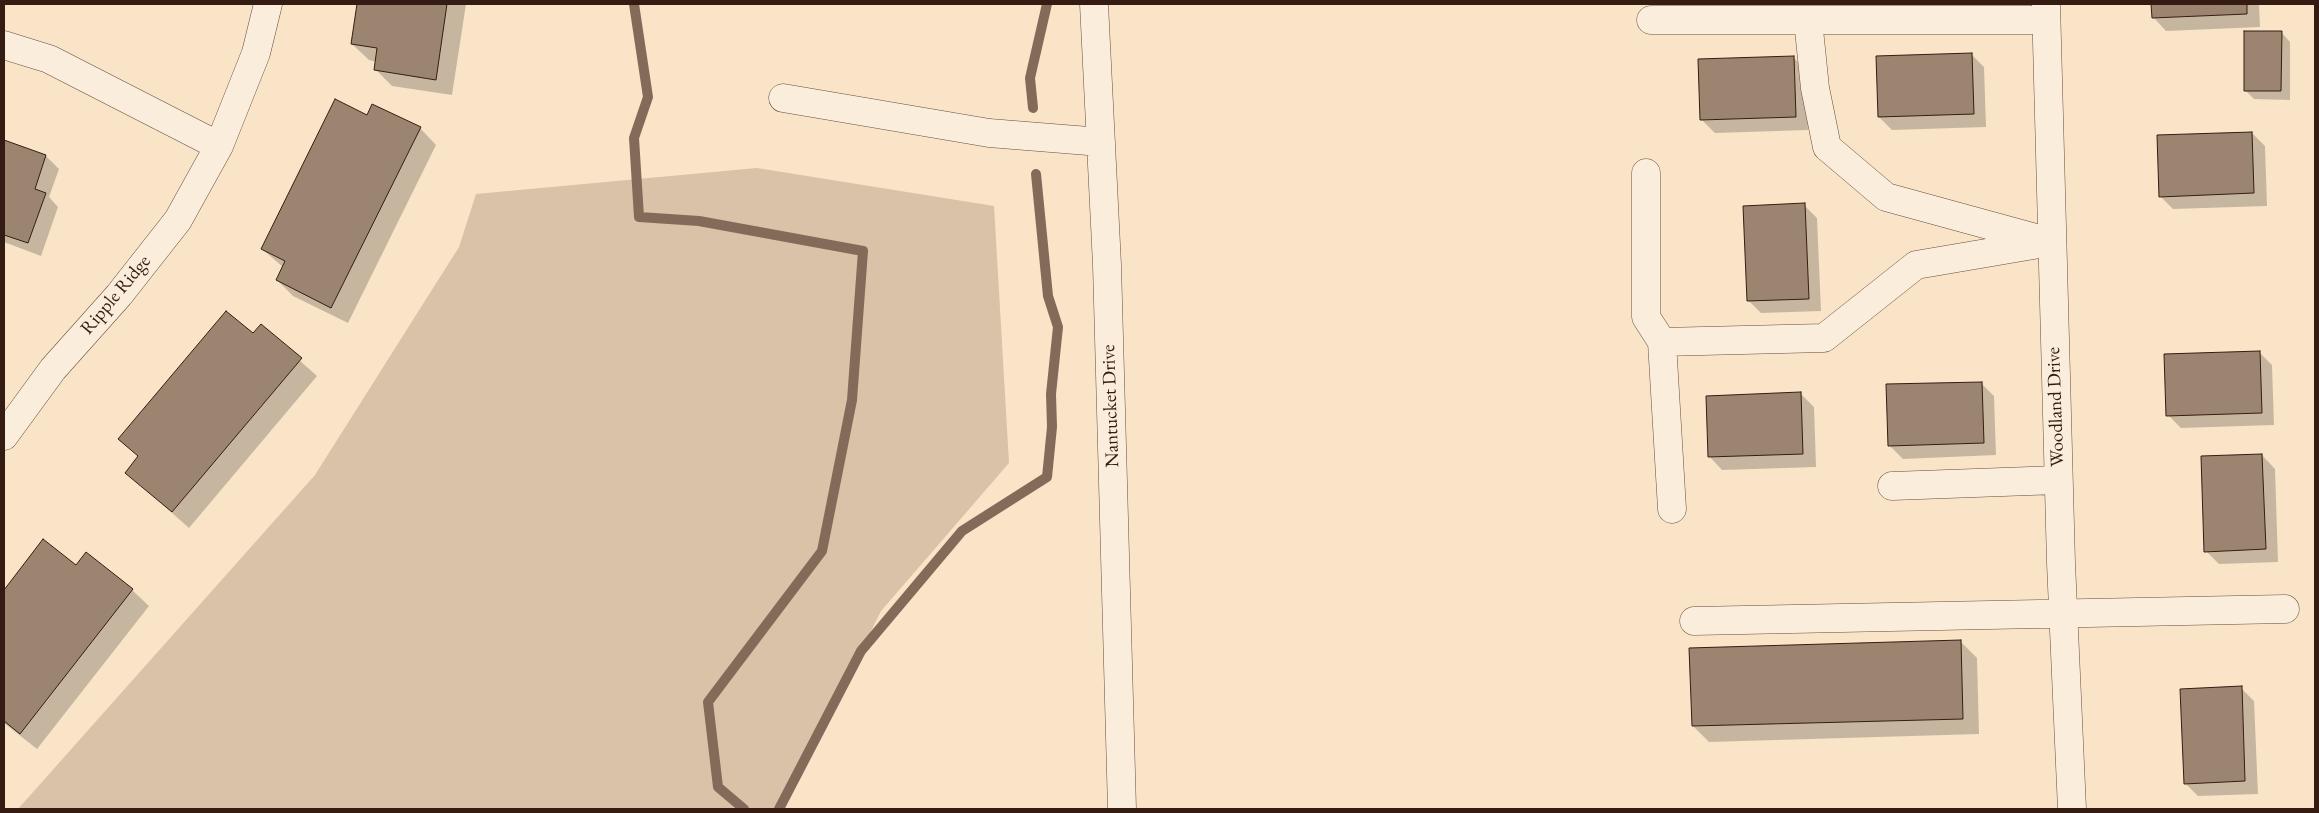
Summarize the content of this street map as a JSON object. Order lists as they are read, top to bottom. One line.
{"streets":{"street":["Ripple Ridge","Nantucket Drive","Woodland Drive"]}}
